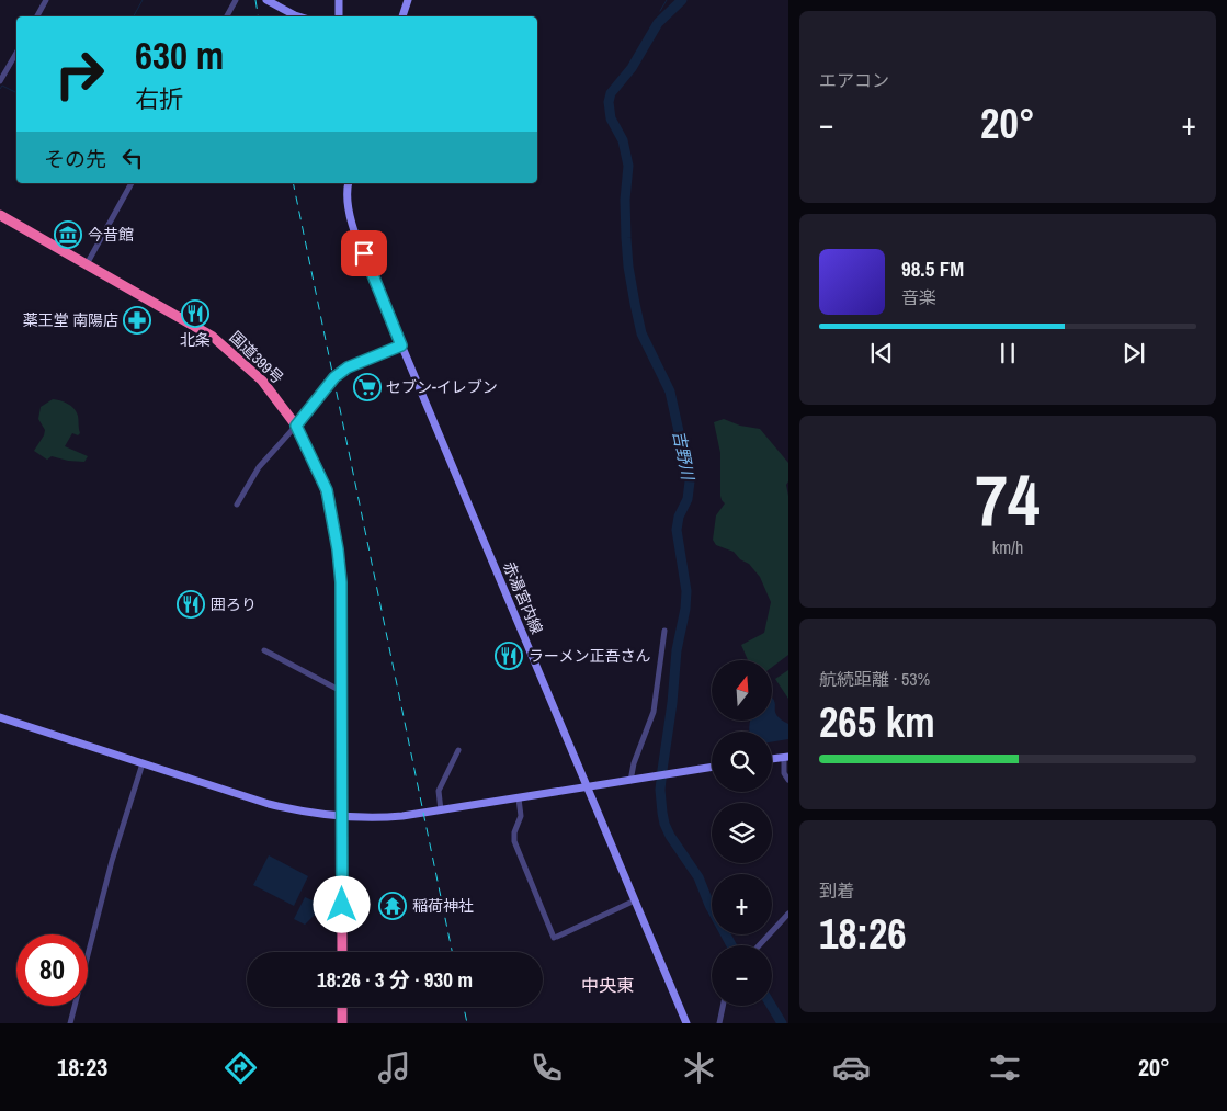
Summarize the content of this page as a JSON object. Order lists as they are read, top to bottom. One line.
{"streets":{"highway":["国道399号"],"street":["赤湯宮内線"]},"districts":["中央東"],"water":["吉野川"],"places":{"museum":["今昔館"],"restaurant":["北条","囲ろり","ラーメン正吾さん"],"pharmacy":["薬王堂 南陽店"],"supermarket":["セブン-イレブン"],"temple":["稲荷神社"]},"north":"top","page":{"tile":["エアコン",["74","km/h"],["航続距離 · 53%","265 km"],["到着","18:26"]],"turn":["630 m","右折"],"heat":["−","20°","+"],"then":"その先","song":["98.5 FM","音楽"],"map_buttons":["+","−"],"limit":"80","trip":"18:26 · 3 分 · 930 m","tabs":["18:23","20°"]}}
